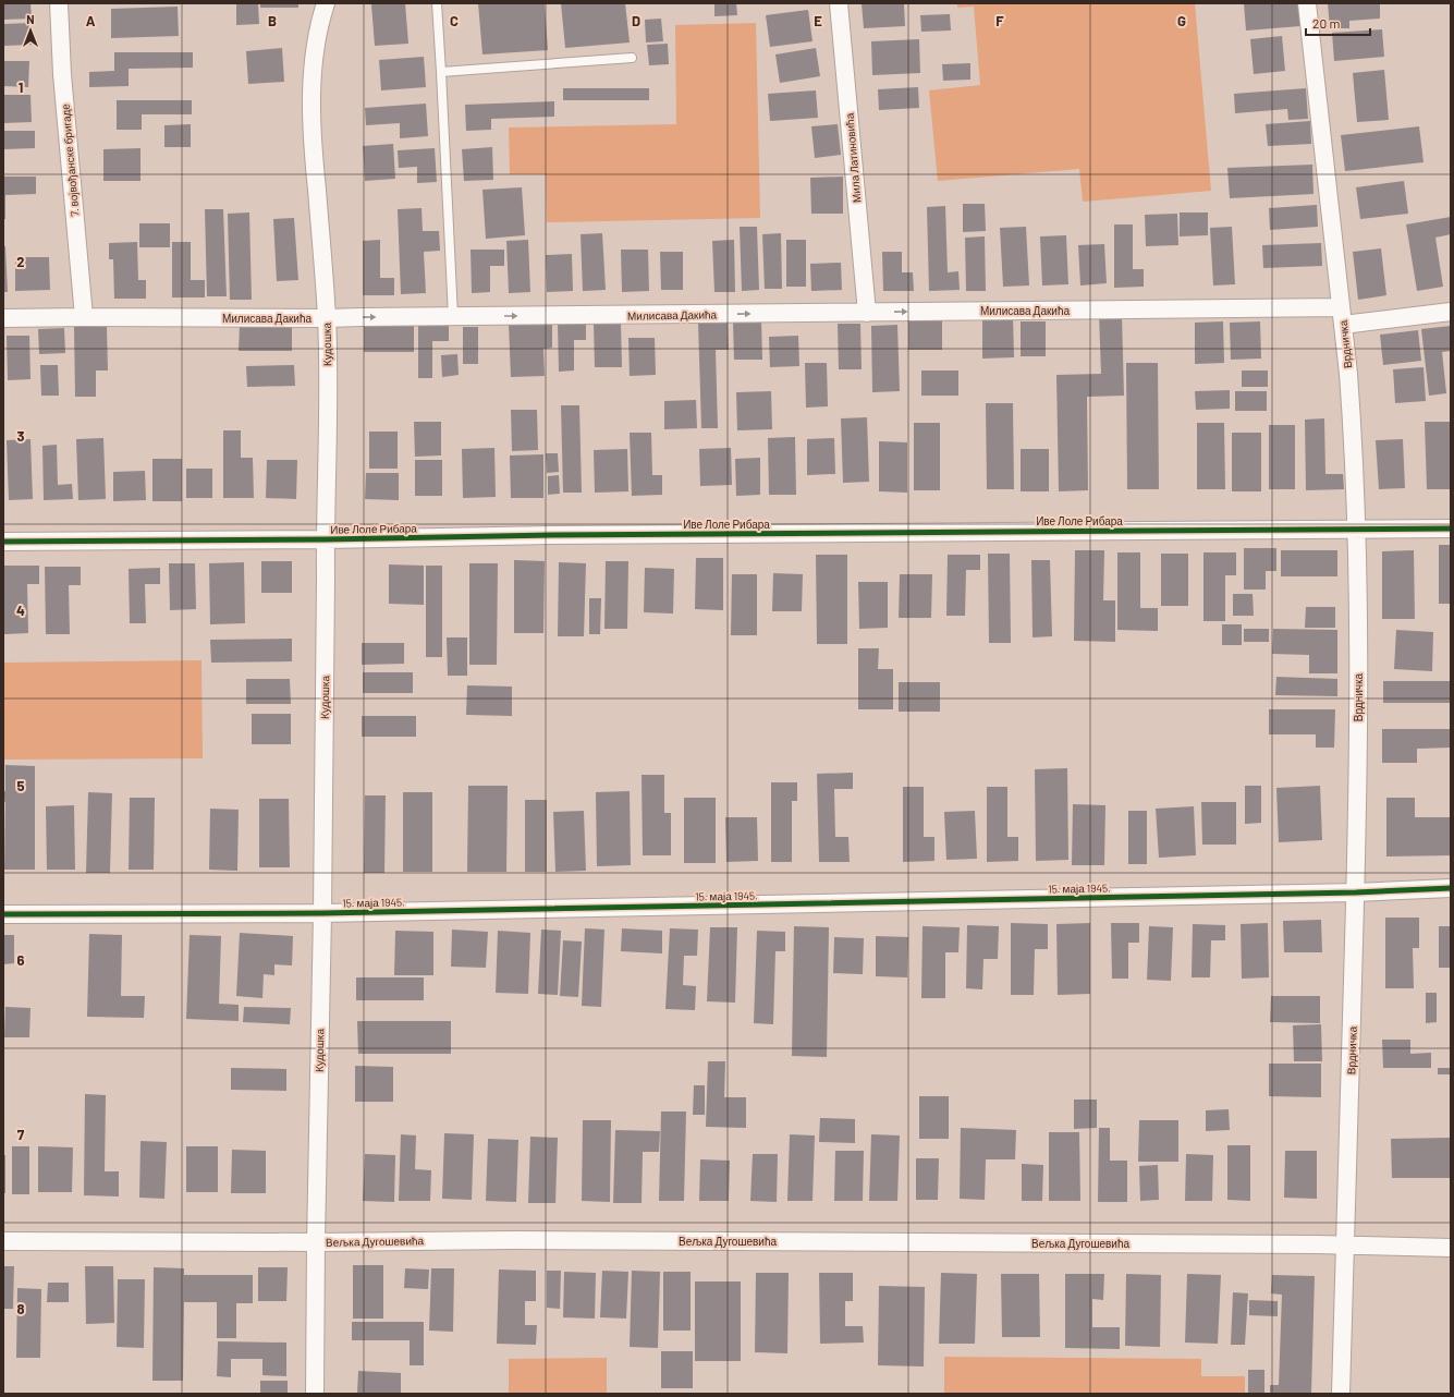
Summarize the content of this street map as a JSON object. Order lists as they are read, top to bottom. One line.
{"streets":{"street":["Мила Латиновића","7. војвођанске бригаде","Милисава Дакића","Кудошка","Врдничка","Иве Лоле Рибара","15. маја 1945.","Вељка Дугошевића"]},"crossings":[["Мила Латиновића","Милисава Дакића"],["7. војвођанске бригаде","Милисава Дакића"],["Милисава Дакића","Кудошка"],["Милисава Дакића","Врдничка"],["Кудошка","Иве Лоле Рибара"],["Кудошка","15. маја 1945."],["Кудошка","Вељка Дугошевића"],["Врдничка","Иве Лоле Рибара"],["Врдничка","15. маја 1945."],["Врдничка","Вељка Дугошевића"]],"one_way":["Милисава Дакића"],"scale_bar":"20 m","north":"top","grid":{"columns":["A","B","C","D","E","F","G"],"rows":["1","2","3","4","5","6","7","8"]}}
